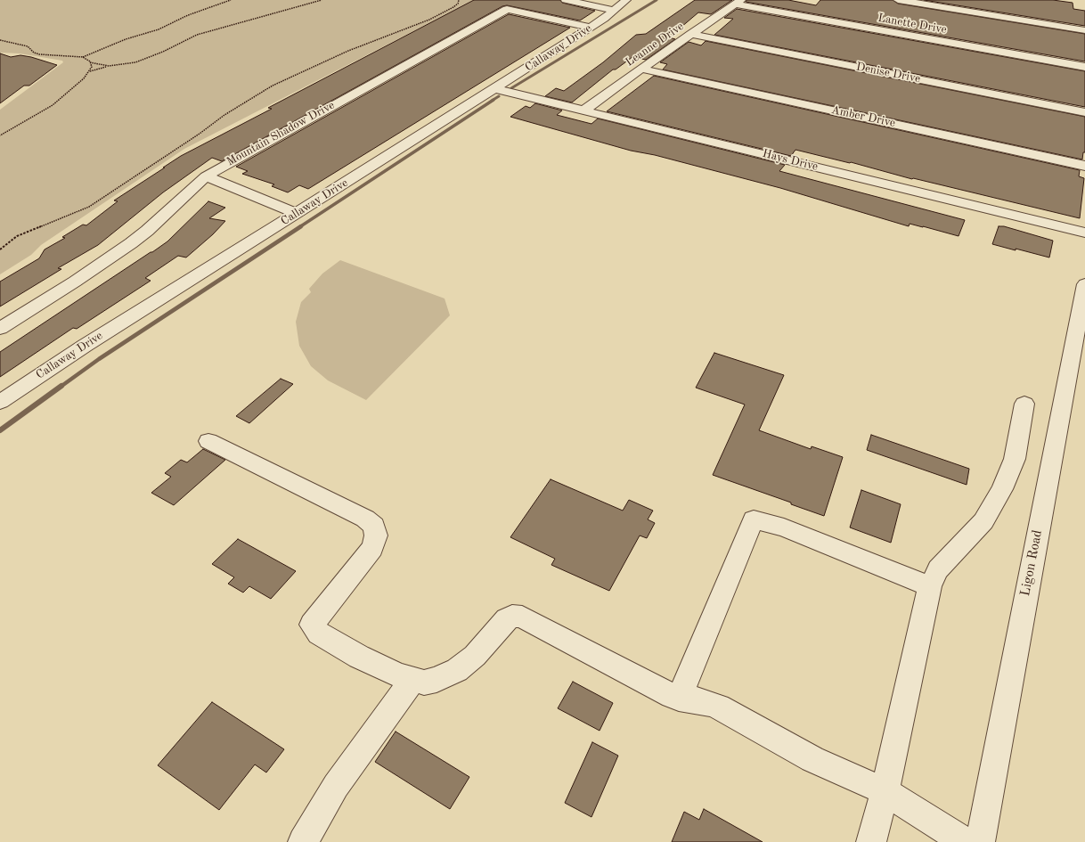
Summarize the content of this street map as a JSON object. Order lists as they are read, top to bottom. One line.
{"streets":{"street":["Lanette Drive","Leanne Drive","Callaway Drive","Denise Drive","Amber Drive","Mountain Shadow Drive","Hays Drive","Ligon Road"]},"crossings":[["Lanette Drive","Leanne Drive"],["Leanne Drive","Denise Drive"],["Leanne Drive","Amber Drive"],["Leanne Drive","Hays Drive"],["Callaway Drive","Mountain Shadow Drive"],["Callaway Drive","Hays Drive"]]}
